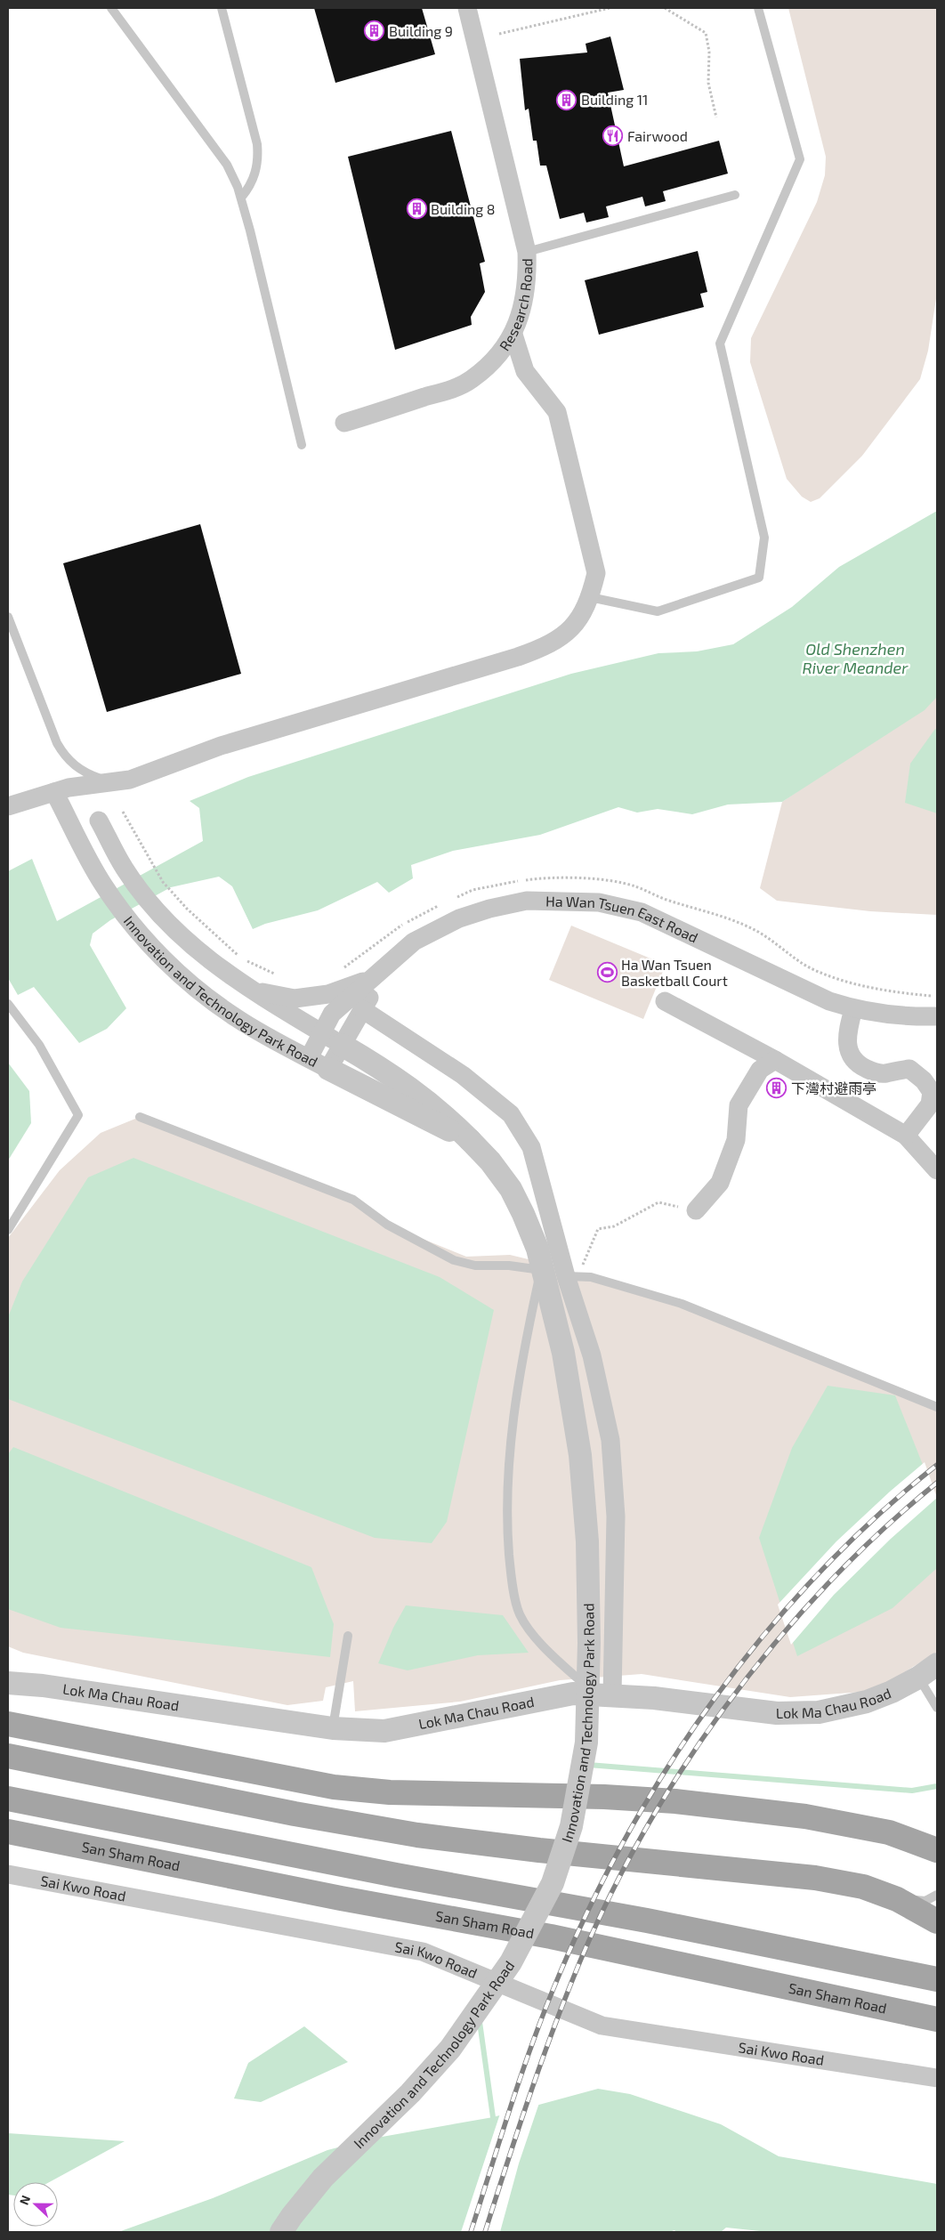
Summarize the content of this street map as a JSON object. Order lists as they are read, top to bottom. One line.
{"streets":{"main road":["San Sham Road"],"street":["Research Road","Ha Wan Tsuen East Road","Innovation and Technology Park Road","Lok Ma Chau Road","Sai Kwo Road"]},"water":["Old Shenzhen River Meander"],"places":{"building":["Building 9","Building 11","Building 8","下灣村避雨亭"],"restaurant":["Fairwood"],"sports":["Ha Wan Tsuen Basketball Court"]},"north":"left"}
